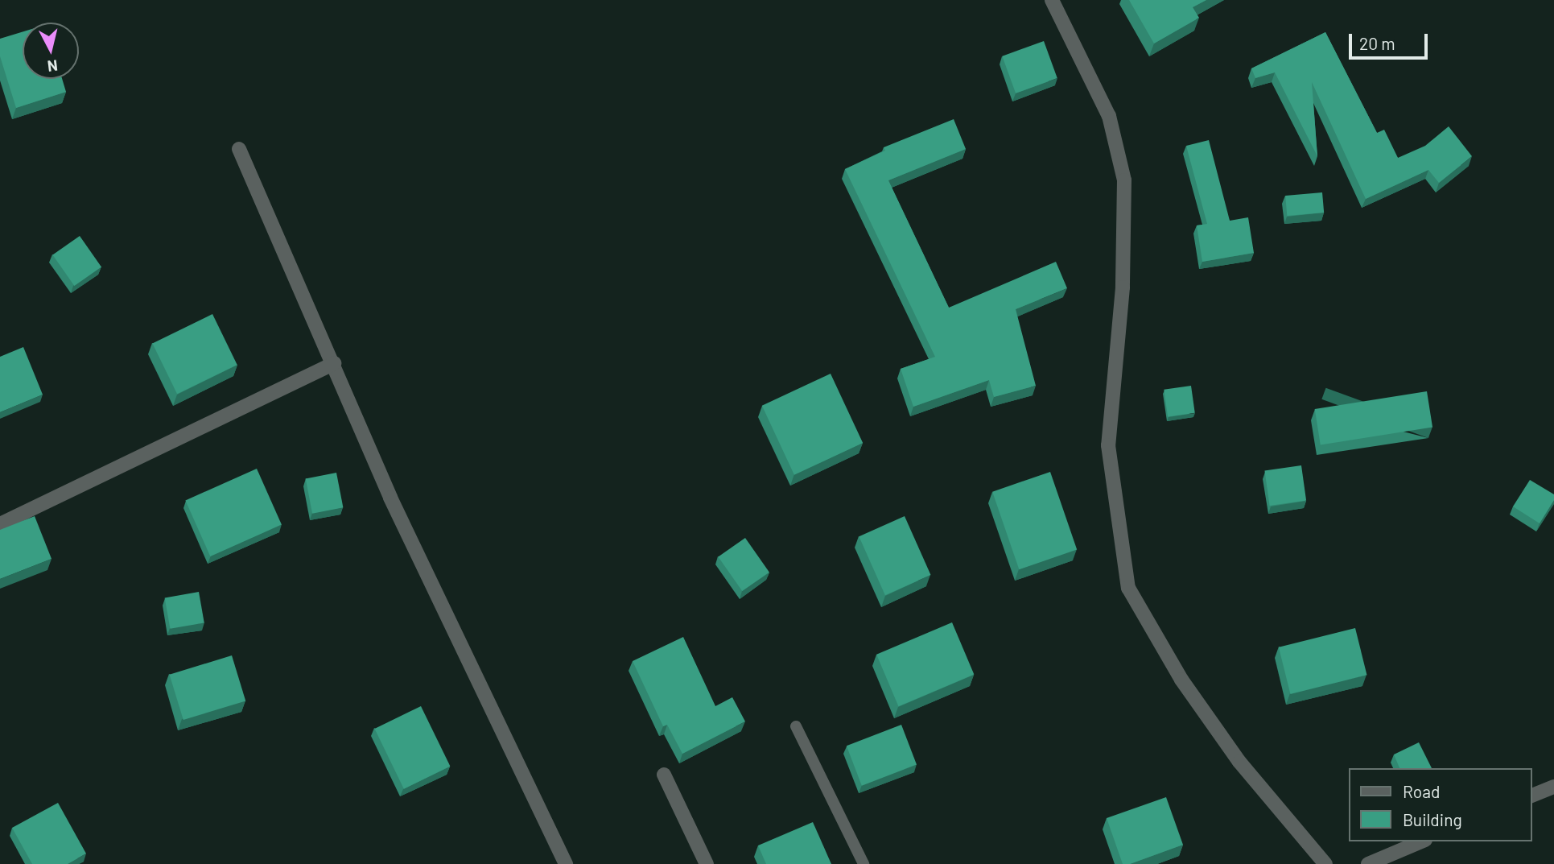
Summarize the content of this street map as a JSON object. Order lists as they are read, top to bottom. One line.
{"legend":["Road","Building"],"scale_bar":"20 m","north":"bottom"}
